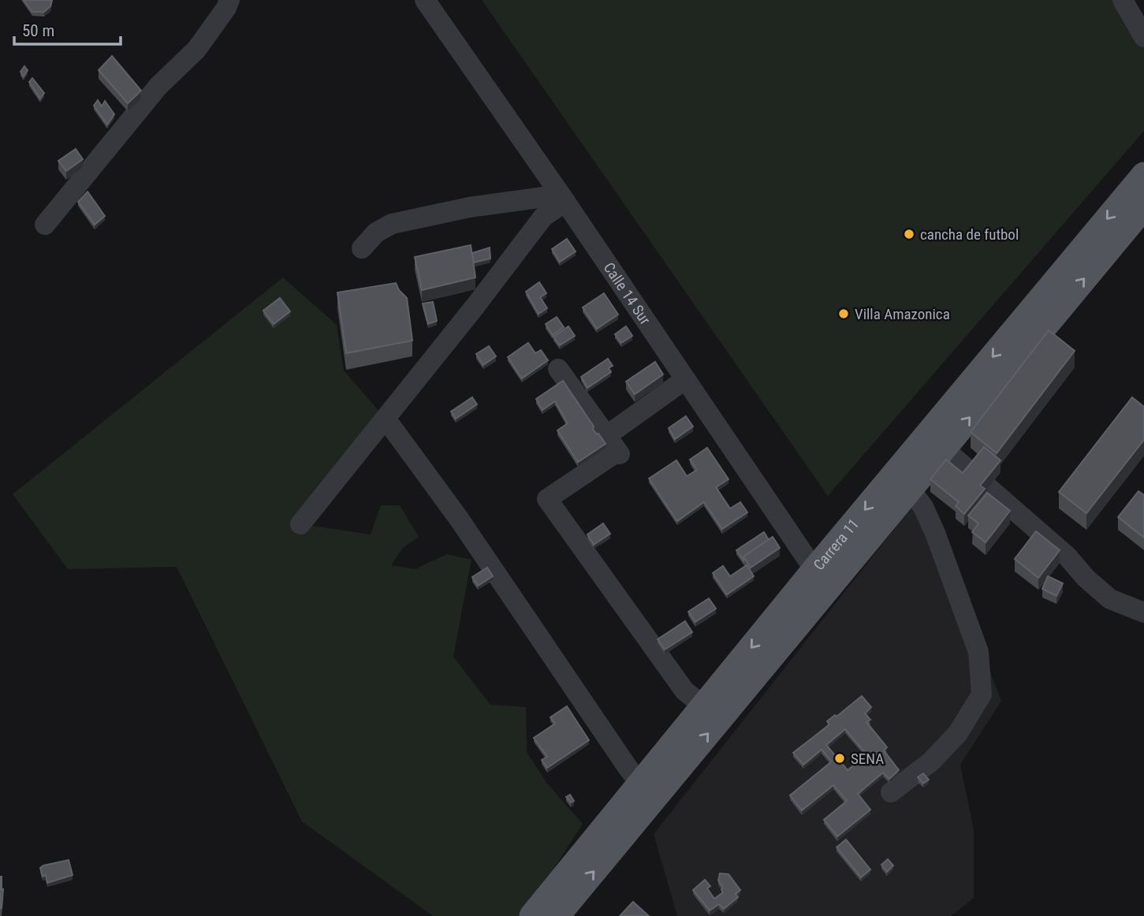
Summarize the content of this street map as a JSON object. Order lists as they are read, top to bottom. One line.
{"streets":{"main road":["Carrera 11"],"street":["Calle 14 Sur"]},"crossings":[["Calle 14 Sur","Carrera 11"]],"places":["cancha de futbol","Villa Amazonica","SENA"],"scale_bar":"50 m"}
